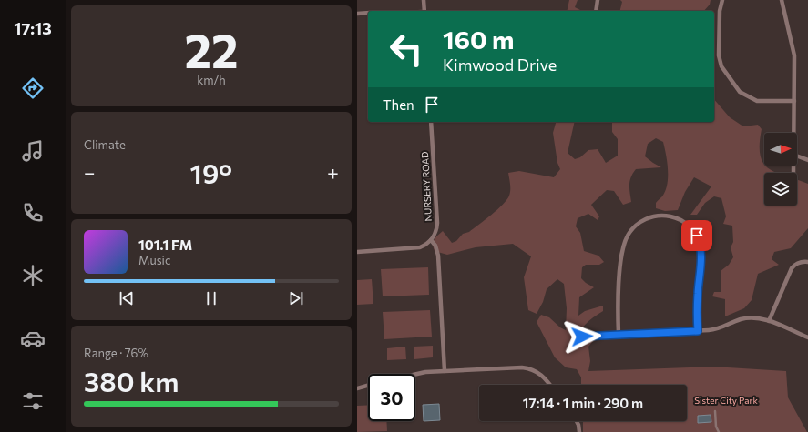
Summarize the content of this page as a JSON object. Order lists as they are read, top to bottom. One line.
{"streets":{"street":["NURSERY ROAD"]},"parks":["Sister City Park"],"north":"right","page":{"tabs":"17:13","tile":[["22","km/h"],"Climate",["Range · 76%","380 km"]],"turn":["160 m","Kimwood Drive"],"then":"Then","heat":["−","19°","+"],"song":["101.1 FM","Music"],"limit":"30","trip":"17:14 · 1 min · 290 m"}}
